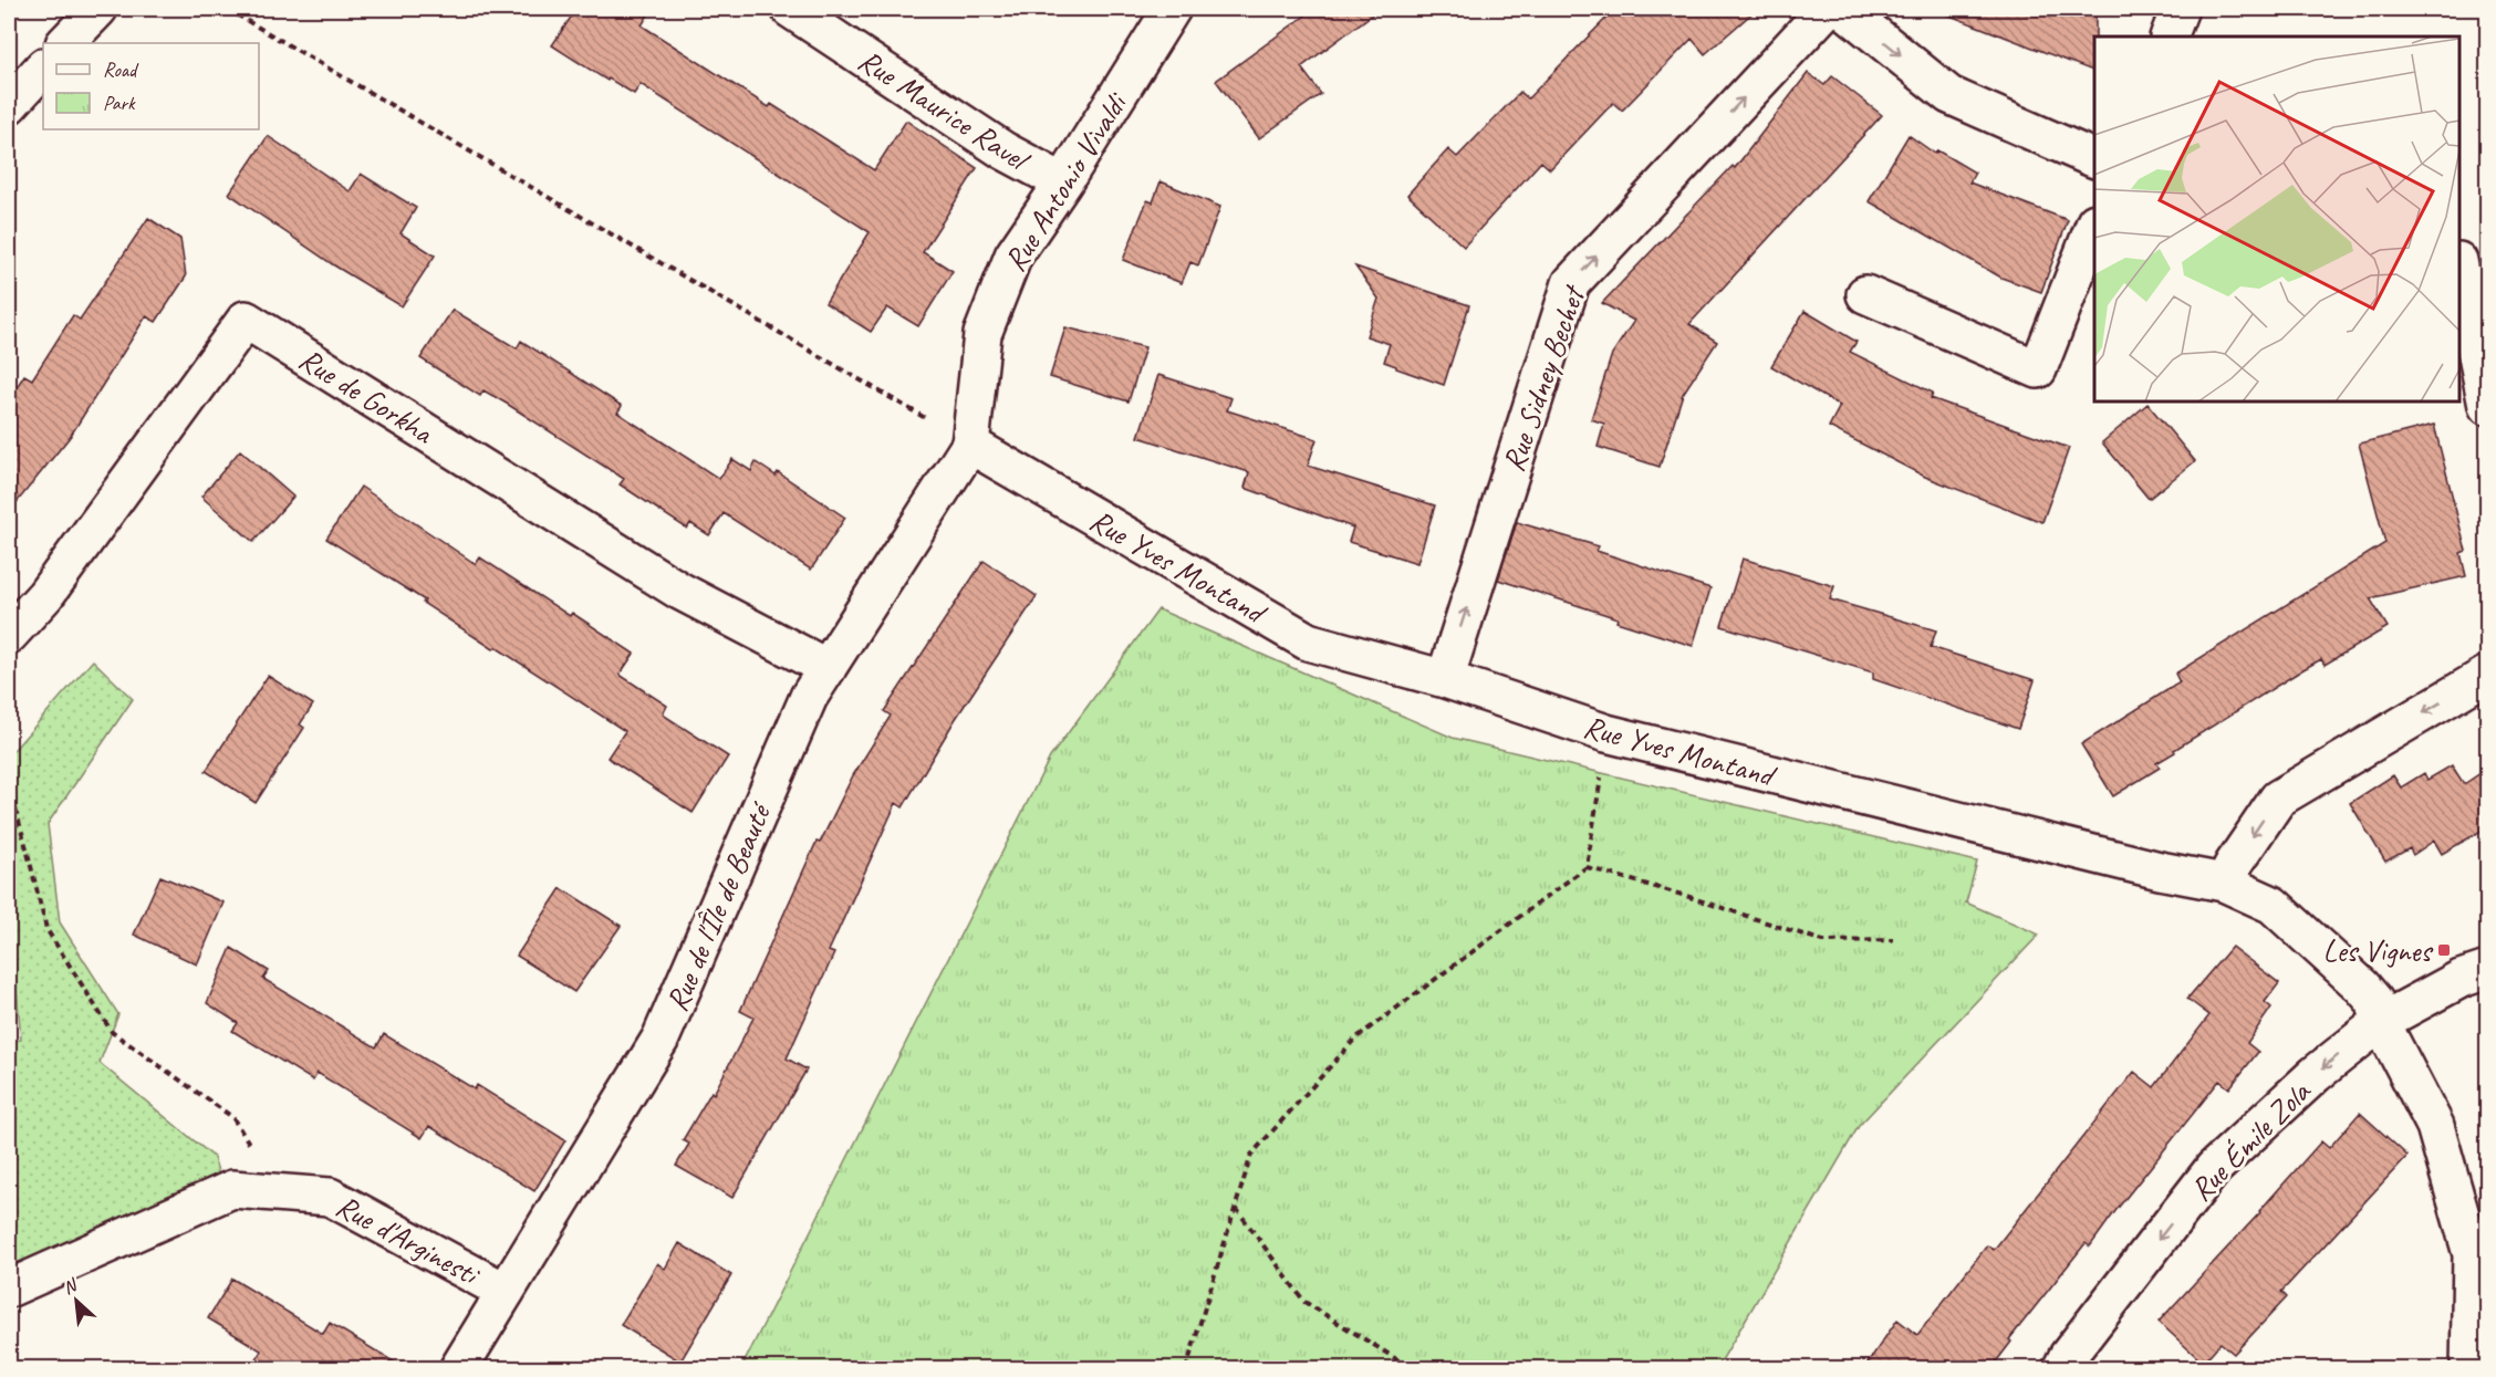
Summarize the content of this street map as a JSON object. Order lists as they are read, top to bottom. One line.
{"streets":{"street":["Rue Maurice Ravel","Rue Antonio Vivaldi","Rue Sidney Bechet","Rue de Gorkha","Rue Yves Montand","Rue de l'Île de Beauté","Rue Émile Zola","Rue d'Arginesti"]},"crossings":[["Rue Maurice Ravel","Rue Antonio Vivaldi"],["Rue Antonio Vivaldi","Rue Yves Montand"],["Rue Antonio Vivaldi","Rue de l'Île de Beauté"],["Rue Sidney Bechet","Rue Yves Montand"],["Rue de Gorkha","Rue de l'Île de Beauté"],["Rue Yves Montand","Rue de l'Île de Beauté"],["Rue Yves Montand","Rue Émile Zola"],["Rue de l'Île de Beauté","Rue d'Arginesti"]],"one_way":["Rue Sidney Bechet","Rue Émile Zola"],"places":{"transit":["Les Vignes"]},"legend":["Road","Park"],"north":"top left"}
